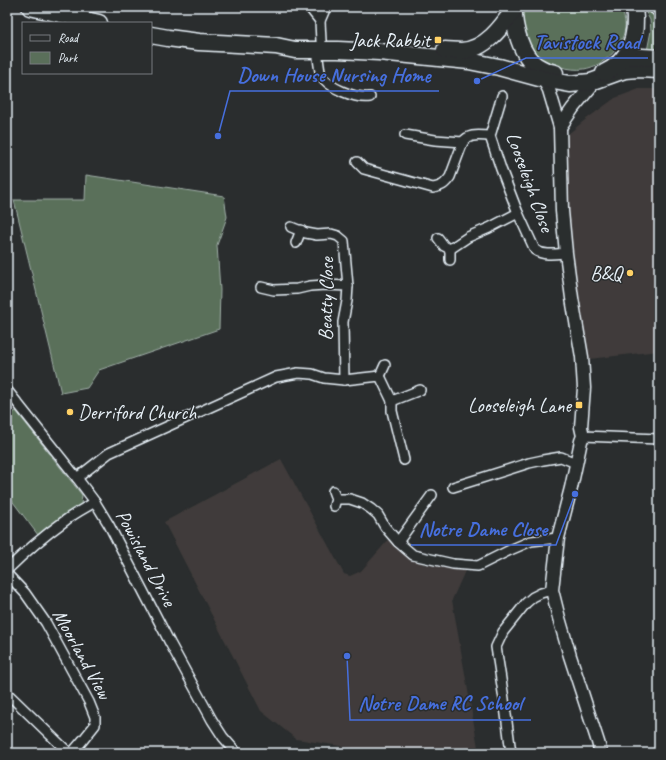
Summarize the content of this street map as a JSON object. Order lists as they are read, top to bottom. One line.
{"streets":{"street":["Looseleigh Close","Beatty Close","Powisland Drive","Moorland View"]},"places":{"transit":["Jack Rabbit","Looseleigh Lane"],"other":["Tavistock Road","Down House Nursing Home","B&Q","Derriford Church","Notre Dame Close","Notre Dame RC School"]},"legend":["Road","Park"]}
